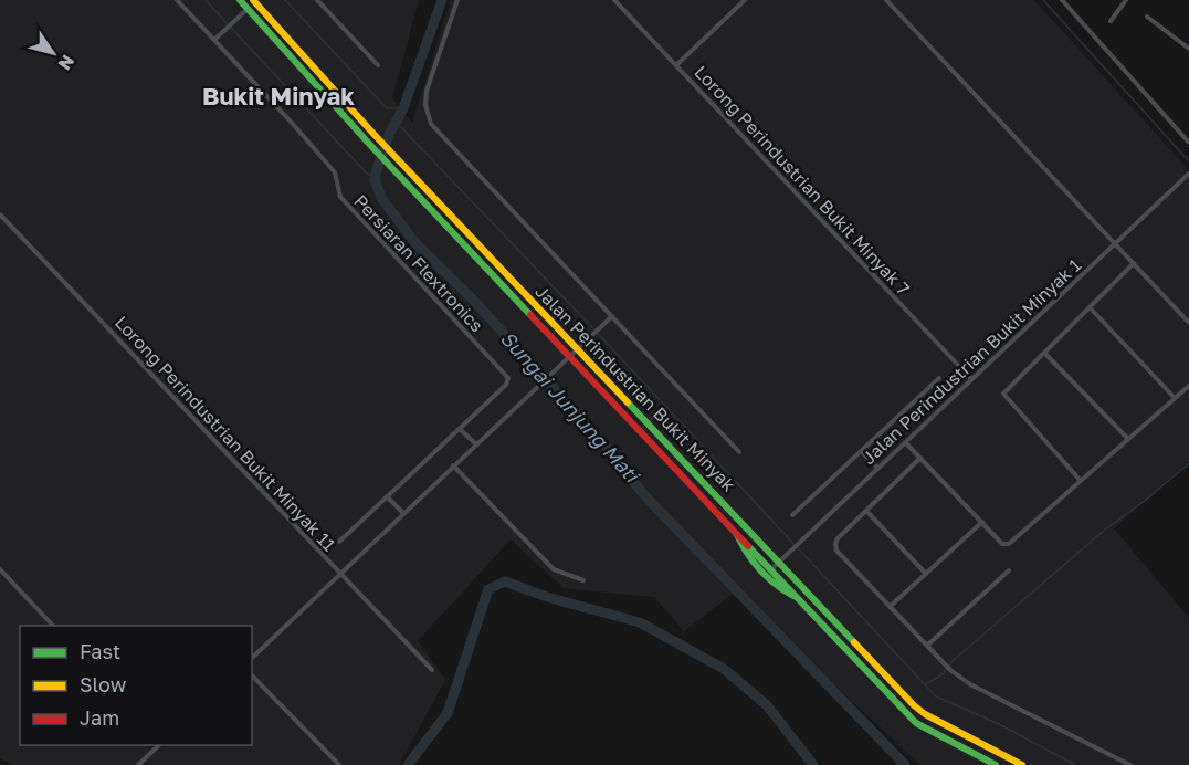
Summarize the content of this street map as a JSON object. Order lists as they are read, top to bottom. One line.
{"streets":{"main road":["Jalan Perindustrian Bukit Minyak"],"street":["Lorong Perindustrian Bukit Minyak 7","Persiaran Flextronics","Jalan Perindustrian Bukit Minyak 1","Lorong Perindustrian Bukit Minyak 11"]},"crossings":[["Lorong Perindustrian Bukit Minyak 7","Jalan Perindustrian Bukit Minyak 1"],["Jalan Perindustrian Bukit Minyak 1","Jalan Perindustrian Bukit Minyak"]],"districts":["Bukit Minyak"],"water":["Sungai Junjung Mati"],"legend":["Fast","Slow","Jam"],"north":"bottom right"}
